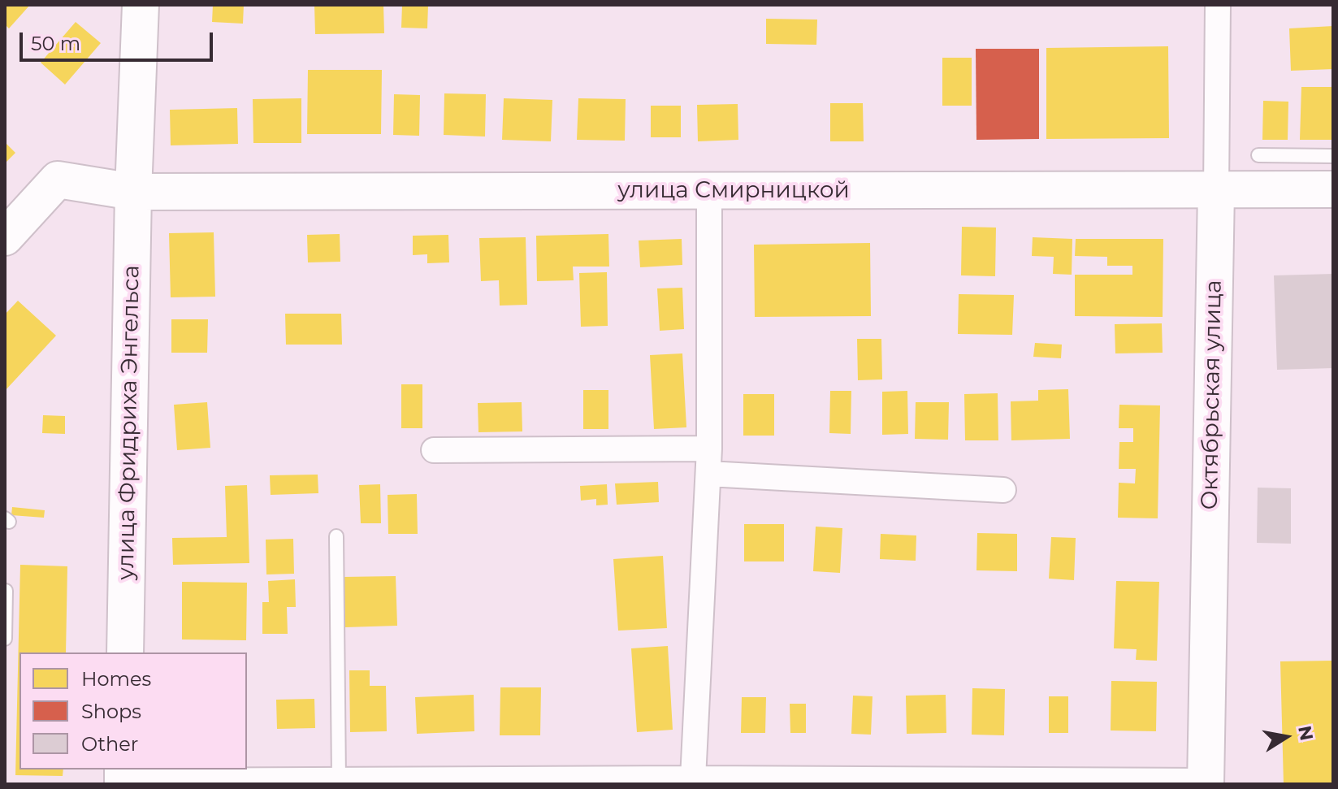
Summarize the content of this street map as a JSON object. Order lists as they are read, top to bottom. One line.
{"streets":{"main road":["улица Смирницкой","Октябрьская улица","улица Фридриха Энгельса"]},"crossings":[["улица Смирницкой","Октябрьская улица"],["улица Смирницкой","улица Фридриха Энгельса"]],"legend":["Homes","Shops","Other"],"scale_bar":"50 m","north":"right"}
